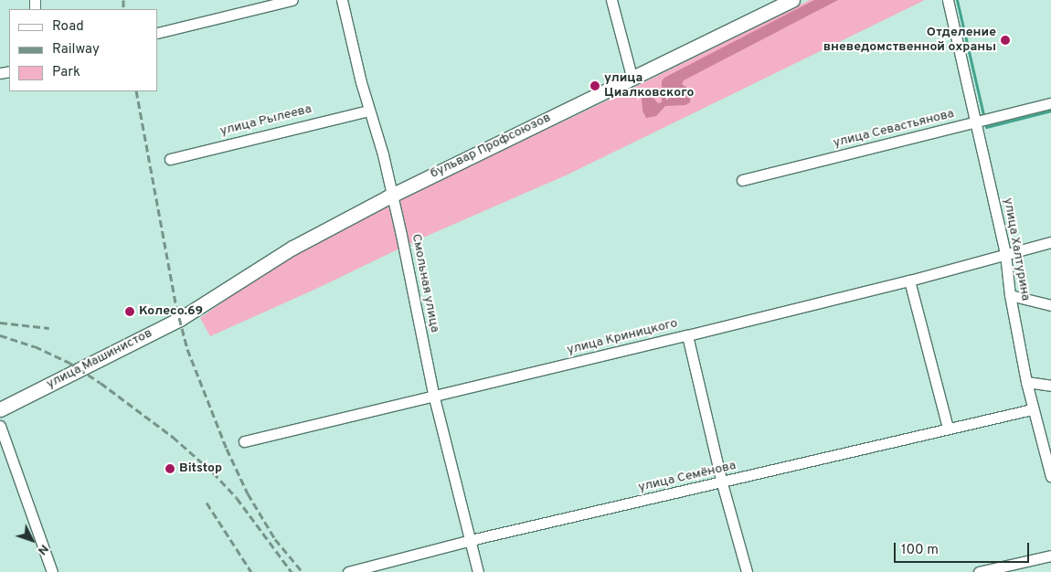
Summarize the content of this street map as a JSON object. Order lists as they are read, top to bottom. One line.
{"streets":{"main road":["бульвар Профсоюзов","улица Машинистов"],"street":["улица Рылеева","улица Севастьянова","улица Халтурина","Смольная улица","улица Криницкого","улица Семёнова"]},"crossings":[["улица Рылеева","Смольная улица"],["улица Севастьянова","улица Халтурина"],["бульвар Профсоюзов","Смольная улица"],["бульвар Профсоюзов","улица Машинистов"],["улица Халтурина","улица Криницкого"],["улица Халтурина","улица Семёнова"],["Смольная улица","улица Криницкого"],["Смольная улица","улица Семёнова"]],"places":["Отделение вневедомственной охраны","улица Циалковского","Колесо.69","Bitstop"],"legend":["Road","Railway","Park"],"scale_bar":"100 m","north":"bottom right"}
